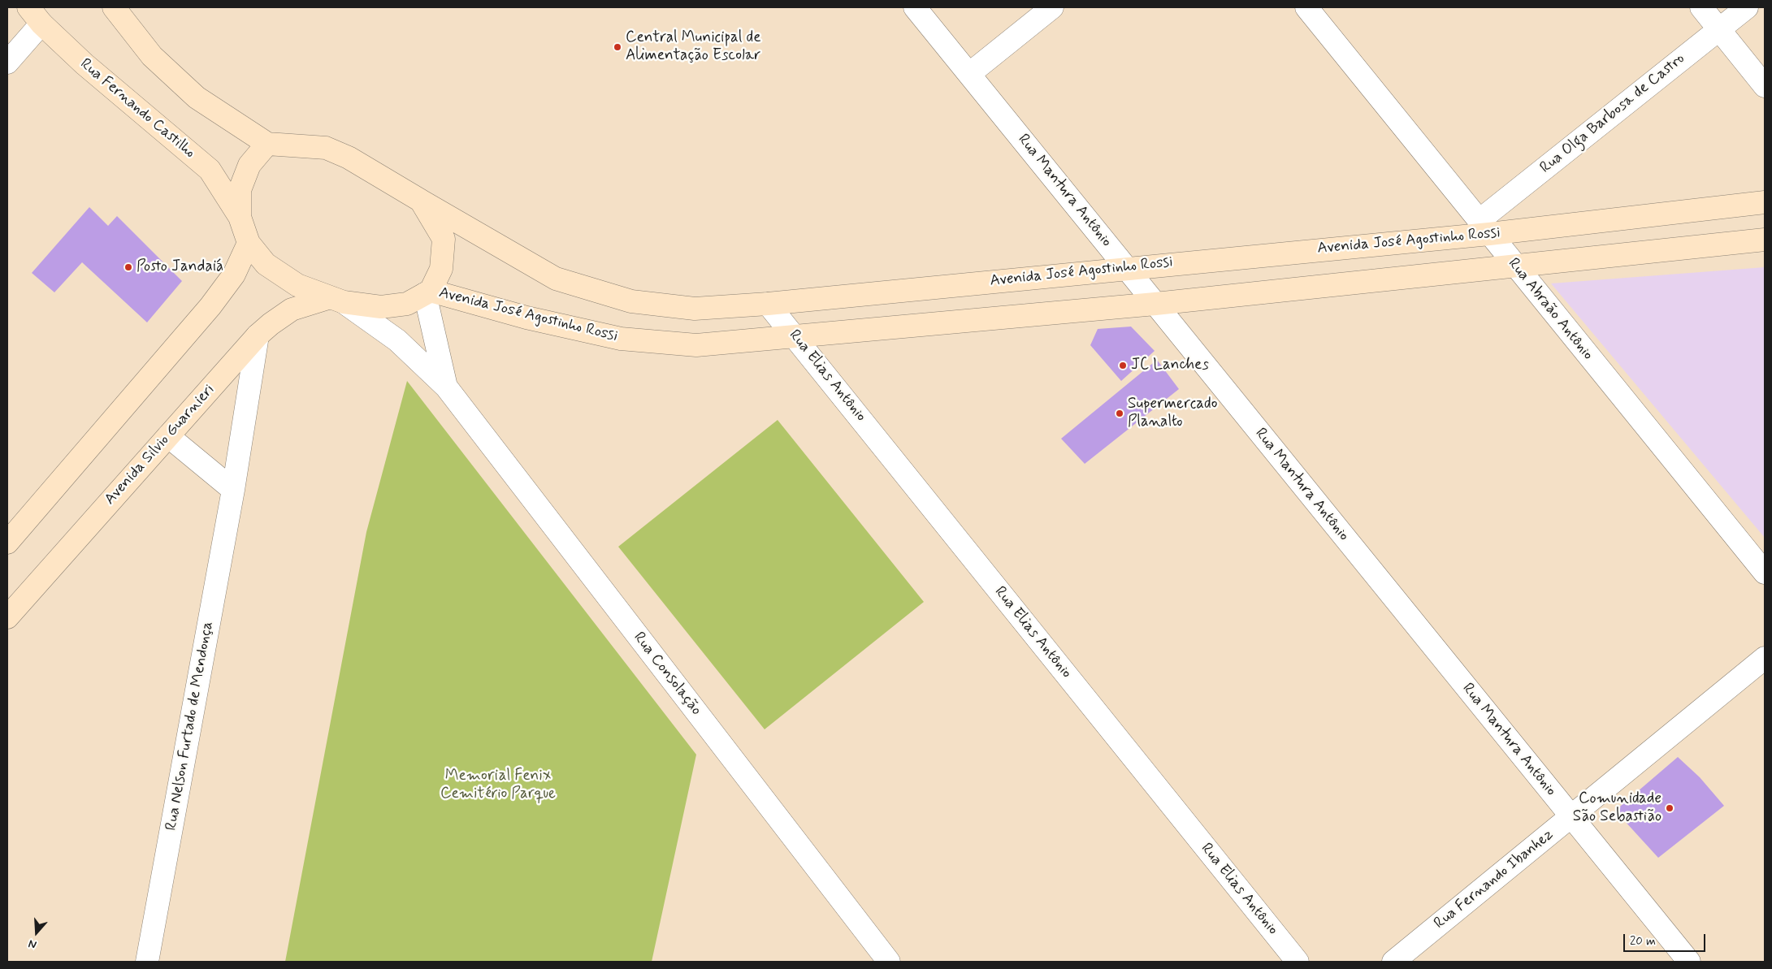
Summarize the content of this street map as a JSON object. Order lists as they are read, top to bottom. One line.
{"streets":{"street":["Rua Fernando Castilho","Rua Olga Barbosa de Castro","Rua Mantura Antônio","Avenida José Agostinho Rossi","Rua Abraão Antônio","Rua Elias Antônio","Avenida Silvio Guarnieri","Rua Consolação","Rua Nelson Furtado de Mendonça","Rua Fernando Ibanhez"]},"crossings":[["Rua Olga Barbosa de Castro","Avenida José Agostinho Rossi"],["Rua Olga Barbosa de Castro","Rua Abraão Antônio"],["Rua Mantura Antônio","Avenida José Agostinho Rossi"],["Rua Mantura Antônio","Rua Fernando Ibanhez"],["Avenida José Agostinho Rossi","Rua Abraão Antônio"],["Avenida José Agostinho Rossi","Rua Elias Antônio"],["Avenida Silvio Guarnieri","Rua Consolação"],["Avenida Silvio Guarnieri","Rua Nelson Furtado de Mendonça"]],"parks":["Memorial Fenix Cemitério Parque"],"places":["Central Municipal de Alimentação Escolar","Posto Jandaiá","JC Lanches","Supermercado Planalto","Comunidade São Sebastião"],"scale_bar":"20 m","north":"bottom"}
